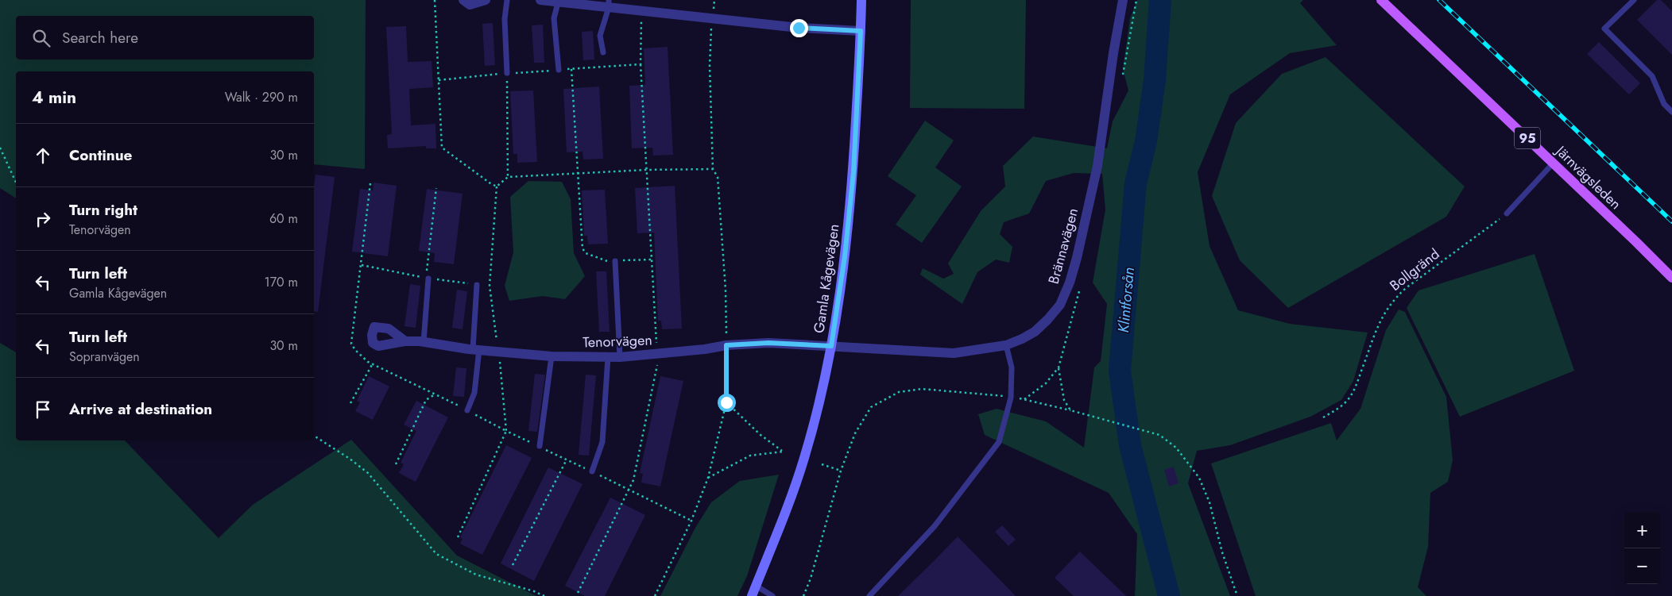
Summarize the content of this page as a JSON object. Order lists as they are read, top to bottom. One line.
{"streets":{"main road":["95","Järnvägsleden"],"street":["Brännavägen","Gamla Kågevägen","Tenorvägen"],"path":["Bollgränd"]},"crossings":[["Brännavägen","Gamla Kågevägen"],["Brännavägen","Tenorvägen"],["Gamla Kågevägen","Tenorvägen"]],"water":["Klintforsån"],"page":{"search":"Search here","heading":["4 min","Walk · 290 m"],"list":[["Continue","30 m"],["Turn right","Tenorvägen","60 m"],["Turn left","Gamla Kågevägen","170 m"],["Turn left","Sopranvägen","30 m"],"Arrive at destination"],"map_buttons":["+","−"]}}
